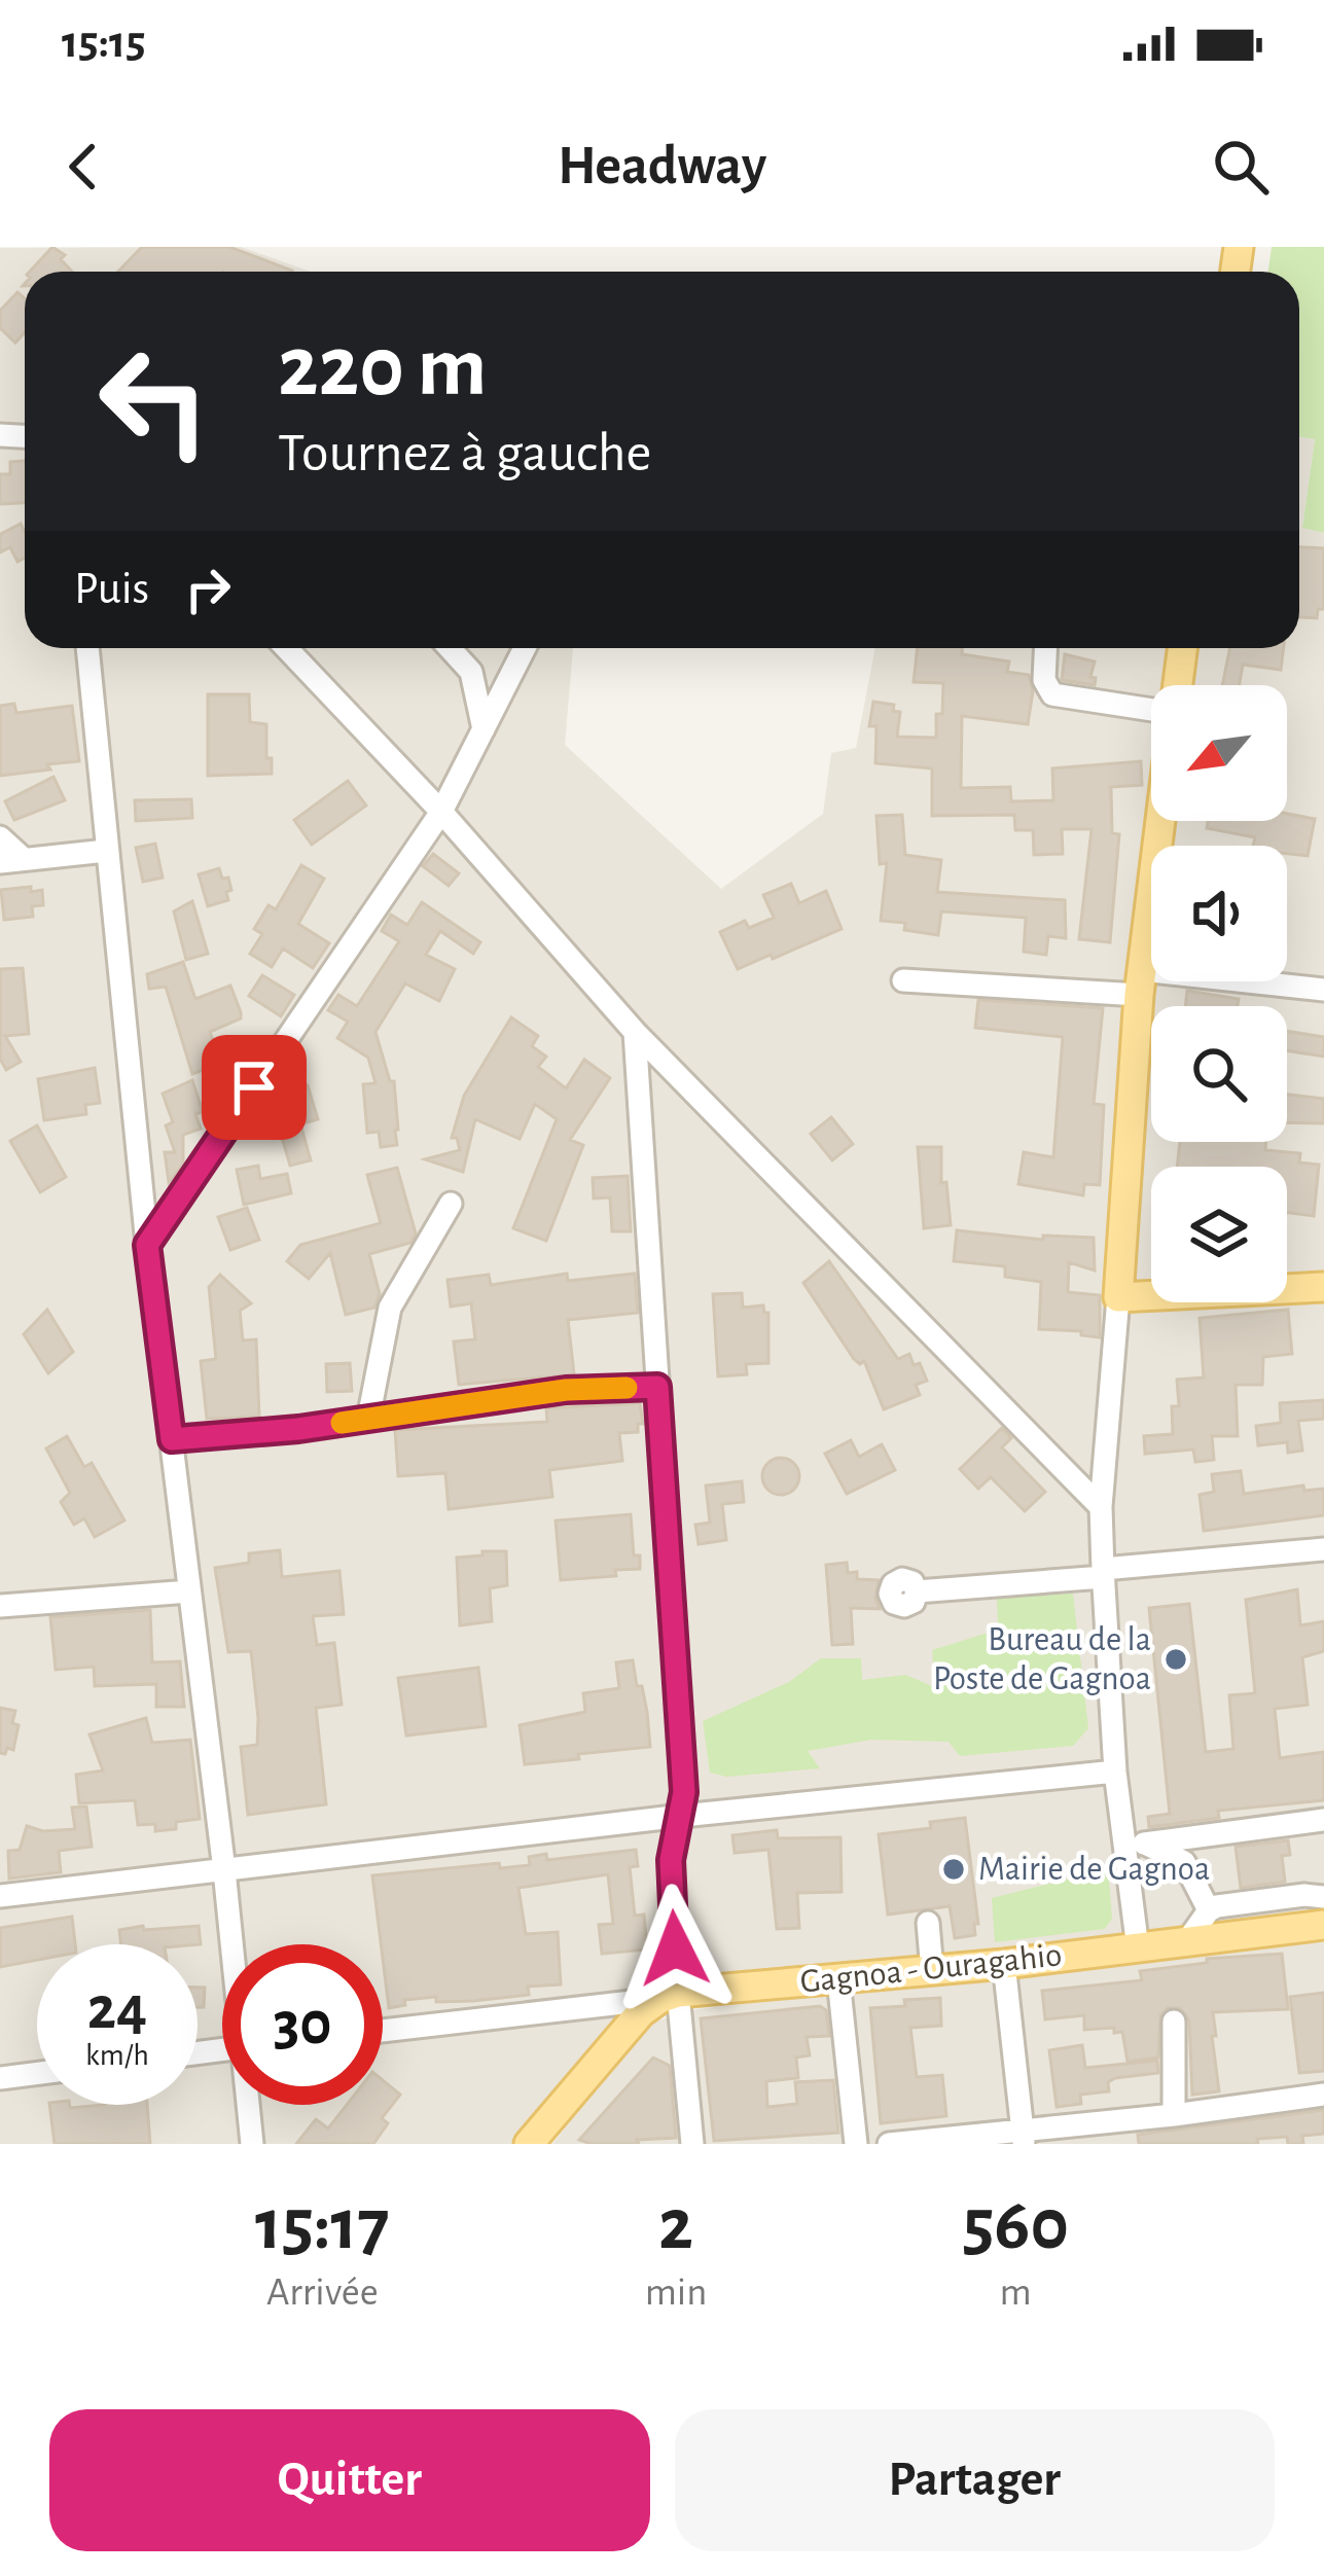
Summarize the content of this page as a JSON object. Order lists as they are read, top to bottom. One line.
{"streets":{"main road":["Gagnoa - Ouragahio"]},"places":["Bureau de la Poste de Gagnoa","Mairie de Gagnoa"],"north":"bottom left","page":{"status":"15:15","header":"Headway","turn":["220 m","Tournez à gauche"],"then":"Puis","speed":"24 km/h","limit":"30","eta":["15:17","Arrivée","2","min","560","m"],"buttons":["Quitter","Partager"]}}
